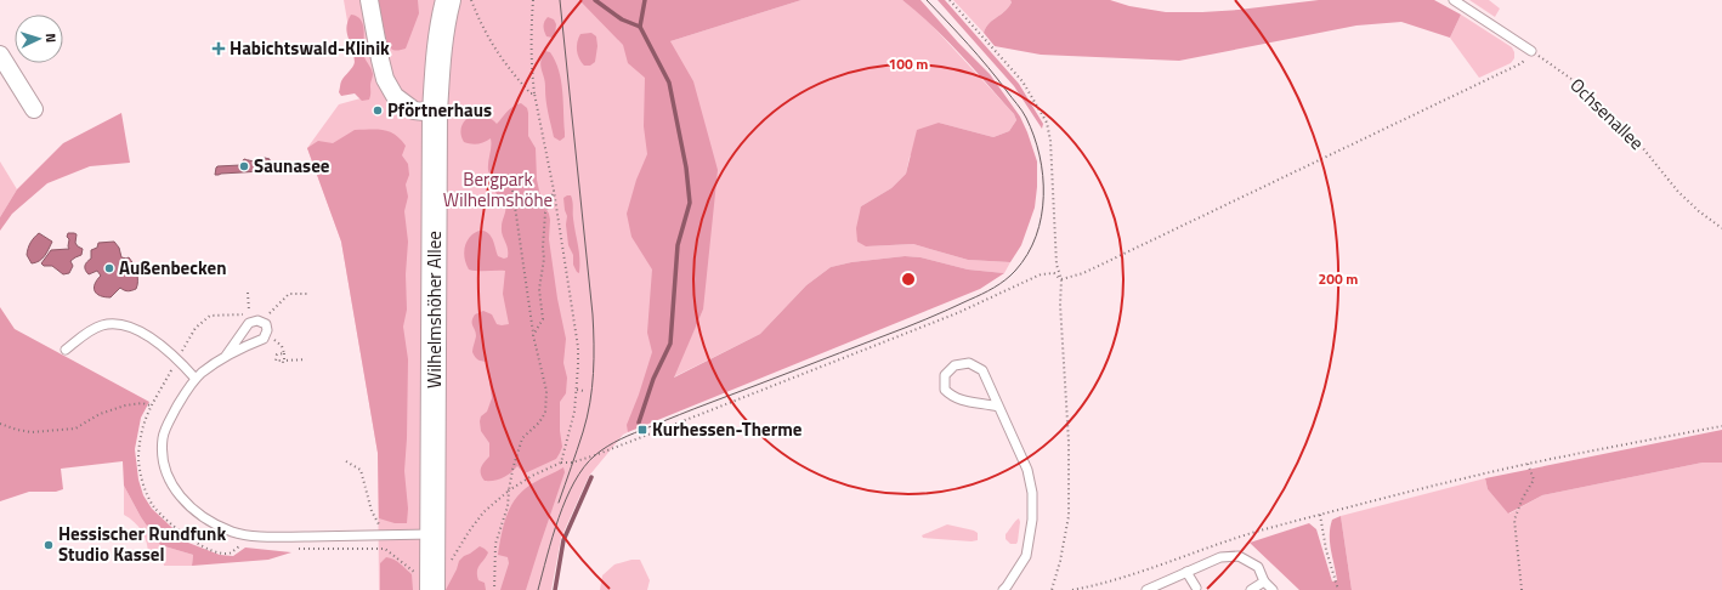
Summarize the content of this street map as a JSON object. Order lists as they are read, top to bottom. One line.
{"streets":{"main road":["Wilhelmshöher Allee"],"path":["Ochsenallee"]},"parks":["Bergpark Wilhelmshöhe"],"places":{"health":["Habichtswald-Klinik"],"other":["Pförtnerhaus","Saunasee","Außenbecken","Hessischer Rundfunk Studio Kassel"],"transit":["Kurhessen-Therme"]},"north":"right","rings":["100 m","200 m"]}
